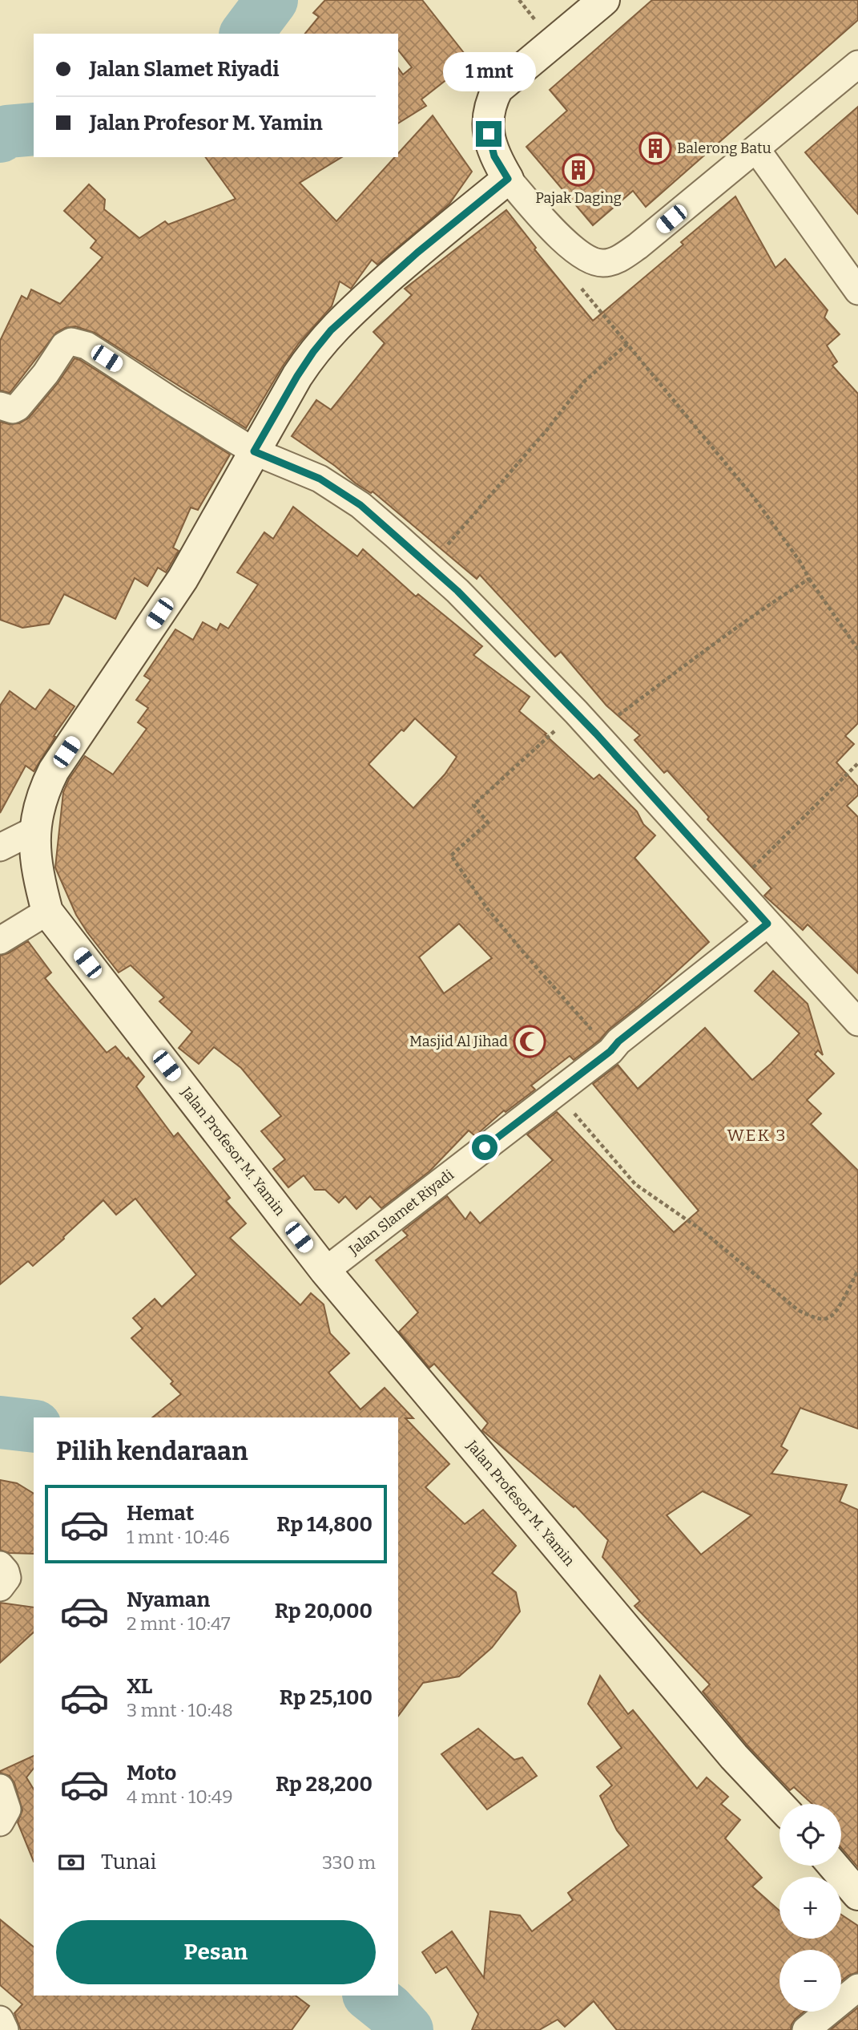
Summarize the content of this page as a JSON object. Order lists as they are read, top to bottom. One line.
{"streets":{"main road":["Jalan Profesor M. Yamin"],"street":["Jalan Slamet Riyadi"]},"crossings":[["Jalan Profesor M. Yamin","Jalan Slamet Riyadi"]],"districts":["WEK 3"],"places":{"building":["Balerong Batu","Pajak Daging"],"mosque":["Masjid Al Jihad"]},"page":{"banner":["Jalan Slamet Riyadi","Jalan Profesor M. Yamin"],"bubble":"1 mnt","heading":"Pilih kendaraan","list":[{"name":"Hemat","note":"1 mnt · 10:46","value":"Rp 14,800"},{"name":"Nyaman","note":"2 mnt · 10:47","value":"Rp 20,000"},{"name":"XL","note":"3 mnt · 10:48","value":"Rp 25,100"},{"name":"Moto","note":"4 mnt · 10:49","value":"Rp 28,200"}],"map_buttons":["+","−"],"pay":["Tunai","330 m"],"buttons":"Pesan"}}
